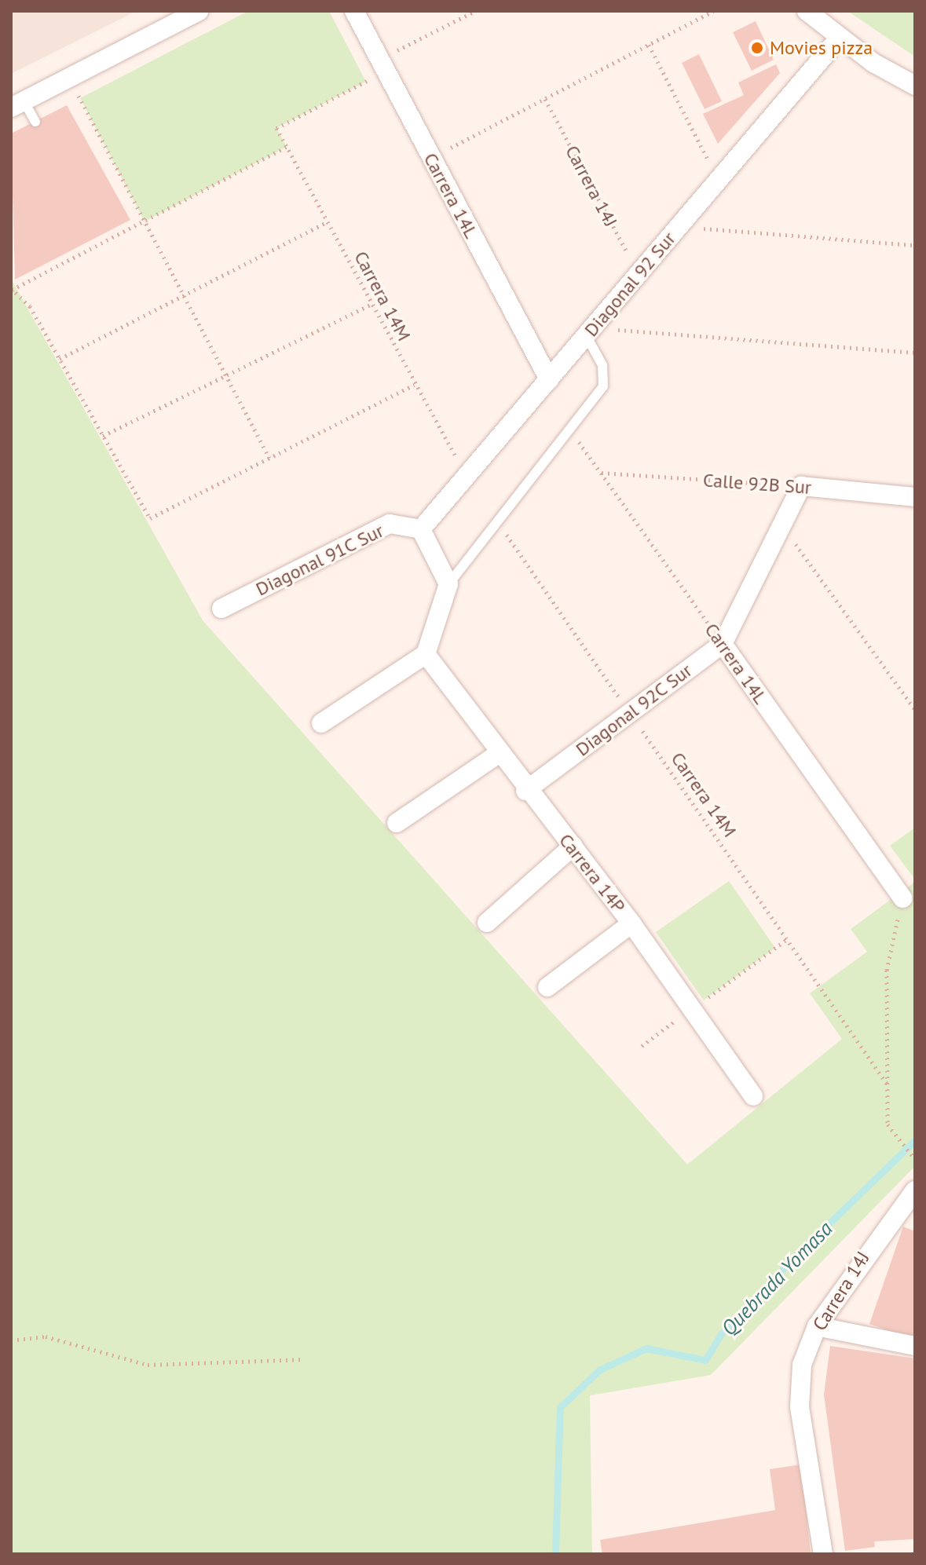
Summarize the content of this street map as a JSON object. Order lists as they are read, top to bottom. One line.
{"streets":{"street":["Carrera 14J","Carrera 14L","Diagonal 92 Sur","Calle 92B Sur","Diagonal 91C Sur","Diagonal 92C Sur","Carrera 14P"],"path":["Carrera 14M"]},"crossings":[["Carrera 14J","Diagonal 92 Sur"],["Carrera 14L","Diagonal 92 Sur"],["Carrera 14L","Carrera 14M"],["Carrera 14L","Calle 92B Sur"],["Carrera 14L","Diagonal 92C Sur"],["Diagonal 92 Sur","Carrera 14M"],["Diagonal 92 Sur","Diagonal 91C Sur"],["Carrera 14M","Diagonal 92C Sur"],["Calle 92B Sur","Diagonal 92C Sur"],["Diagonal 92C Sur","Carrera 14P"]],"water":["Quebrada Yomasa"],"places":["Movies pizza"]}
